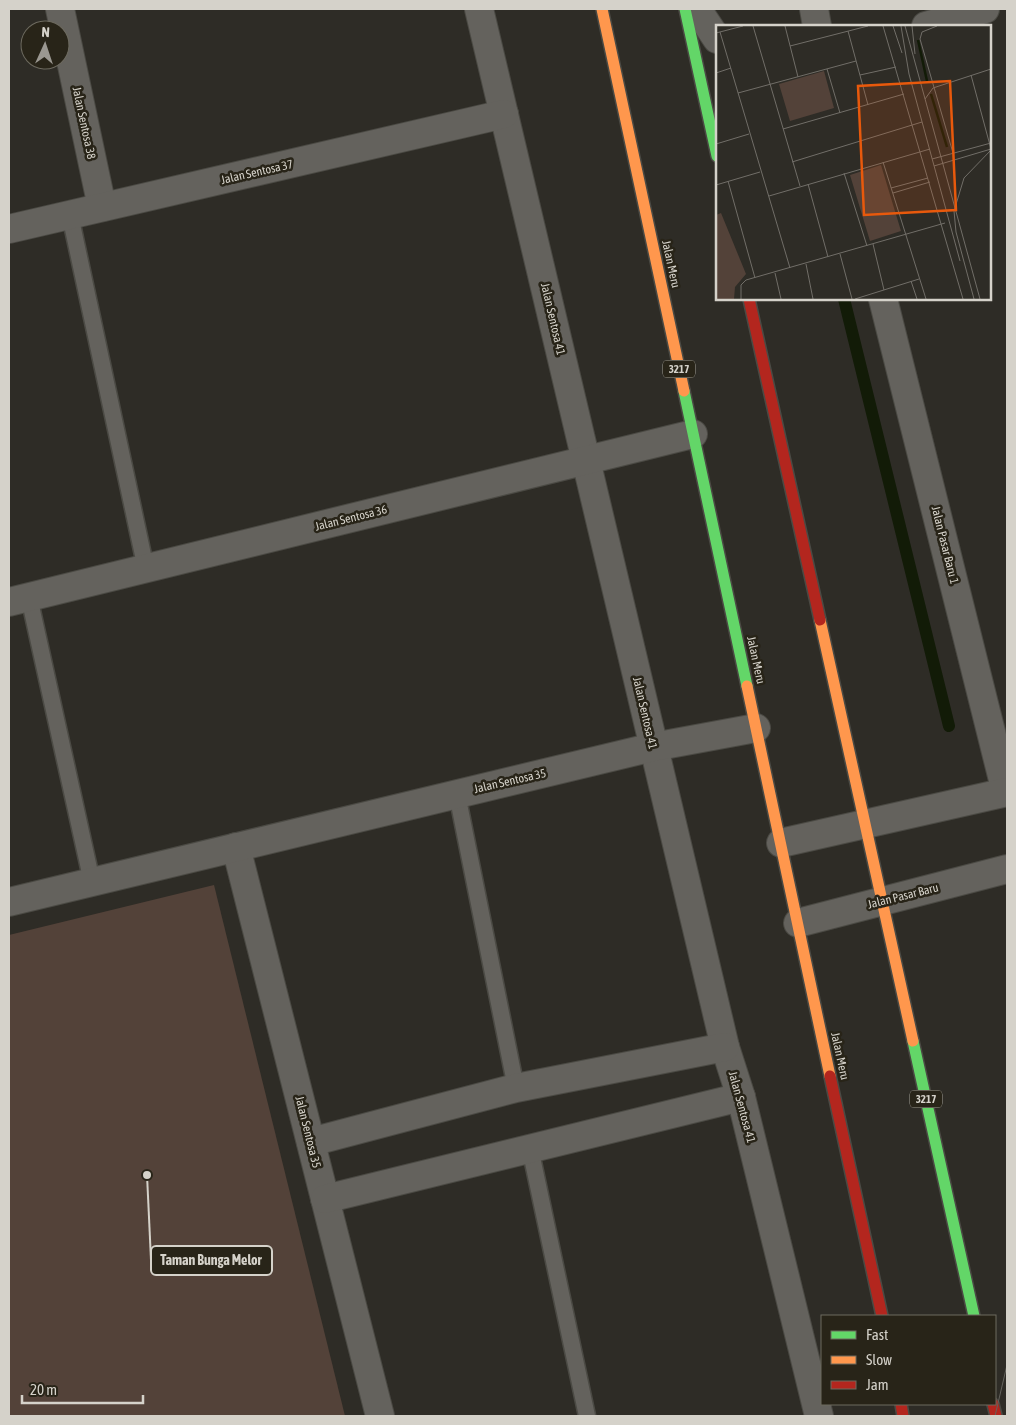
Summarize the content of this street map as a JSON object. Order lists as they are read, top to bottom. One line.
{"streets":{"highway":["Jalan Meru","3217"],"street":["Jalan Sentosa 38","Jalan Sentosa 37","Jalan Sentosa 41","Jalan Sentosa 36","Jalan Pasar Baru 1","Jalan Sentosa 35","Jalan Pasar Baru"]},"crossings":[["Jalan Sentosa 38","Jalan Sentosa 37"],["Jalan Sentosa 37","Jalan Sentosa 41"],["Jalan Meru","Jalan Sentosa 36"],["Jalan Meru","Jalan Sentosa 35"],["Jalan Meru","Jalan Pasar Baru"],["Jalan Sentosa 41","Jalan Sentosa 36"],["Jalan Sentosa 41","Jalan Sentosa 35"],["3217","Jalan Pasar Baru"]],"places":["Taman Bunga Melor"],"legend":["Fast","Slow","Jam"],"scale_bar":"20 m","north":"top"}
